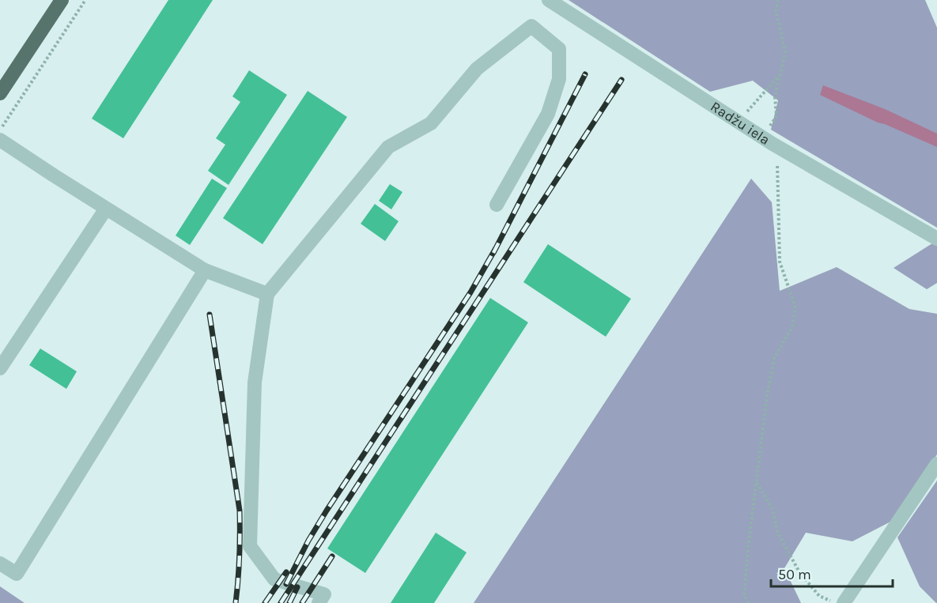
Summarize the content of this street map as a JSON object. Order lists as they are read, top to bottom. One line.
{"streets":{"street":["Radžu iela"]},"scale_bar":"50 m"}
